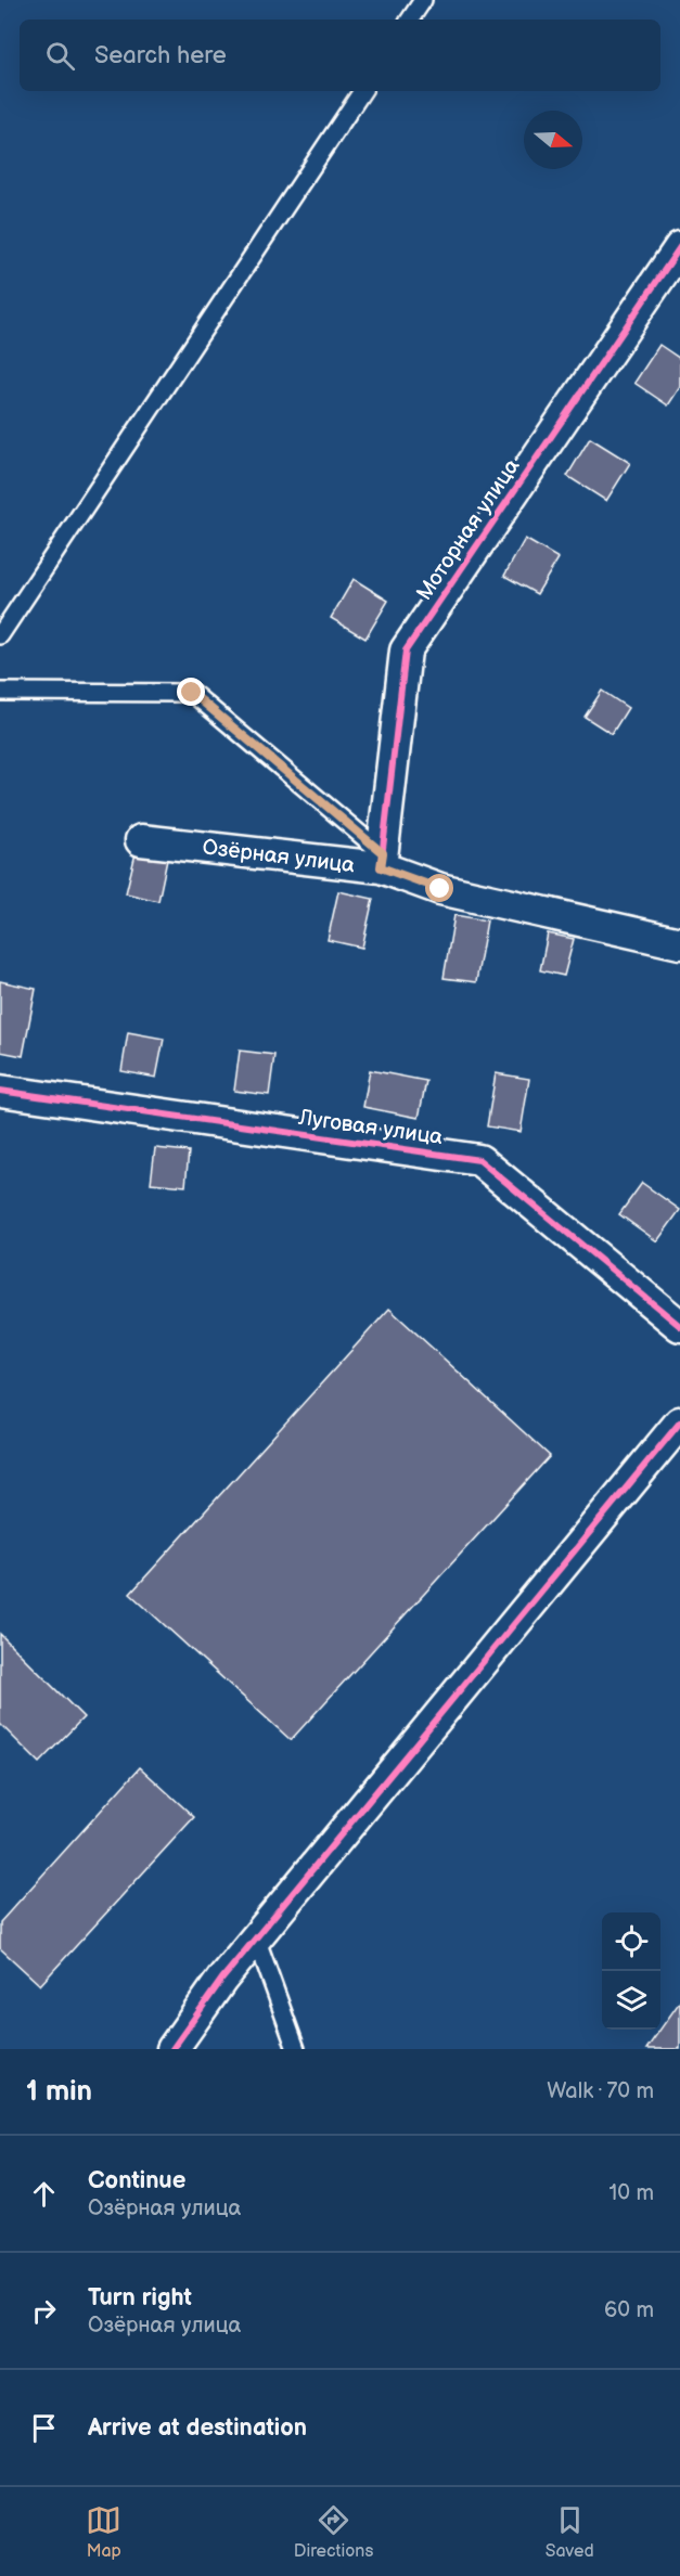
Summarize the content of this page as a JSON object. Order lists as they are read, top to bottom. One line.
{"streets":{"street":["Моторная улица","Озёрная улица","Луговая улица"]},"crossings":[["Моторная улица","Озёрная улица"]],"north":"right","page":{"search":"Search here","heading":["1 min","Walk · 70 m"],"list":[["Continue","Озёрная улица","10 m"],["Turn right","Озёрная улица","60 m"],"Arrive at destination"],"nav":["Map","Directions","Saved"]}}
